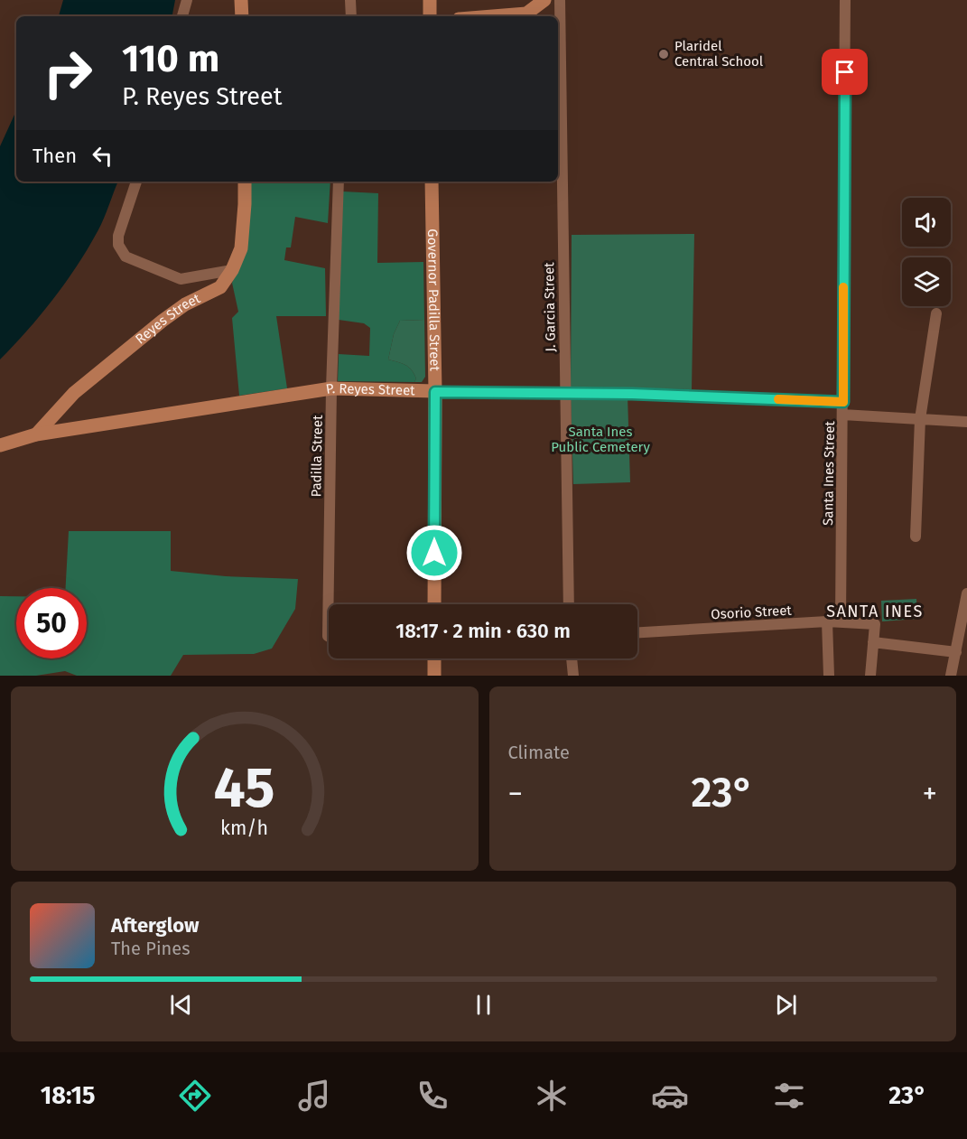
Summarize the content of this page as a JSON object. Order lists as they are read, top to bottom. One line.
{"streets":{"street":["Governor Padilla Street","J. Garcia Street","Reyes Street","P. Reyes Street","Padilla Street","Santa Ines Street","Osorio Street"]},"crossings":[["Governor Padilla Street","P. Reyes Street"],["J. Garcia Street","P. Reyes Street"],["Reyes Street","P. Reyes Street"],["P. Reyes Street","Padilla Street"],["P. Reyes Street","Santa Ines Street"],["Santa Ines Street","Osorio Street"]],"districts":["SANTA INES"],"parks":["Santa Ines Public Cemetery"],"places":["Plaridel Central School"],"page":{"turn":["110 m","P. Reyes Street"],"then":"Then","limit":"50","trip":"18:17 · 2 min · 630 m","tile":"Climate","heat":["−","23°","+"],"song":["Afterglow","The Pines"],"tabs":["18:15","23°"],"gauge":["45","km/h"]}}
